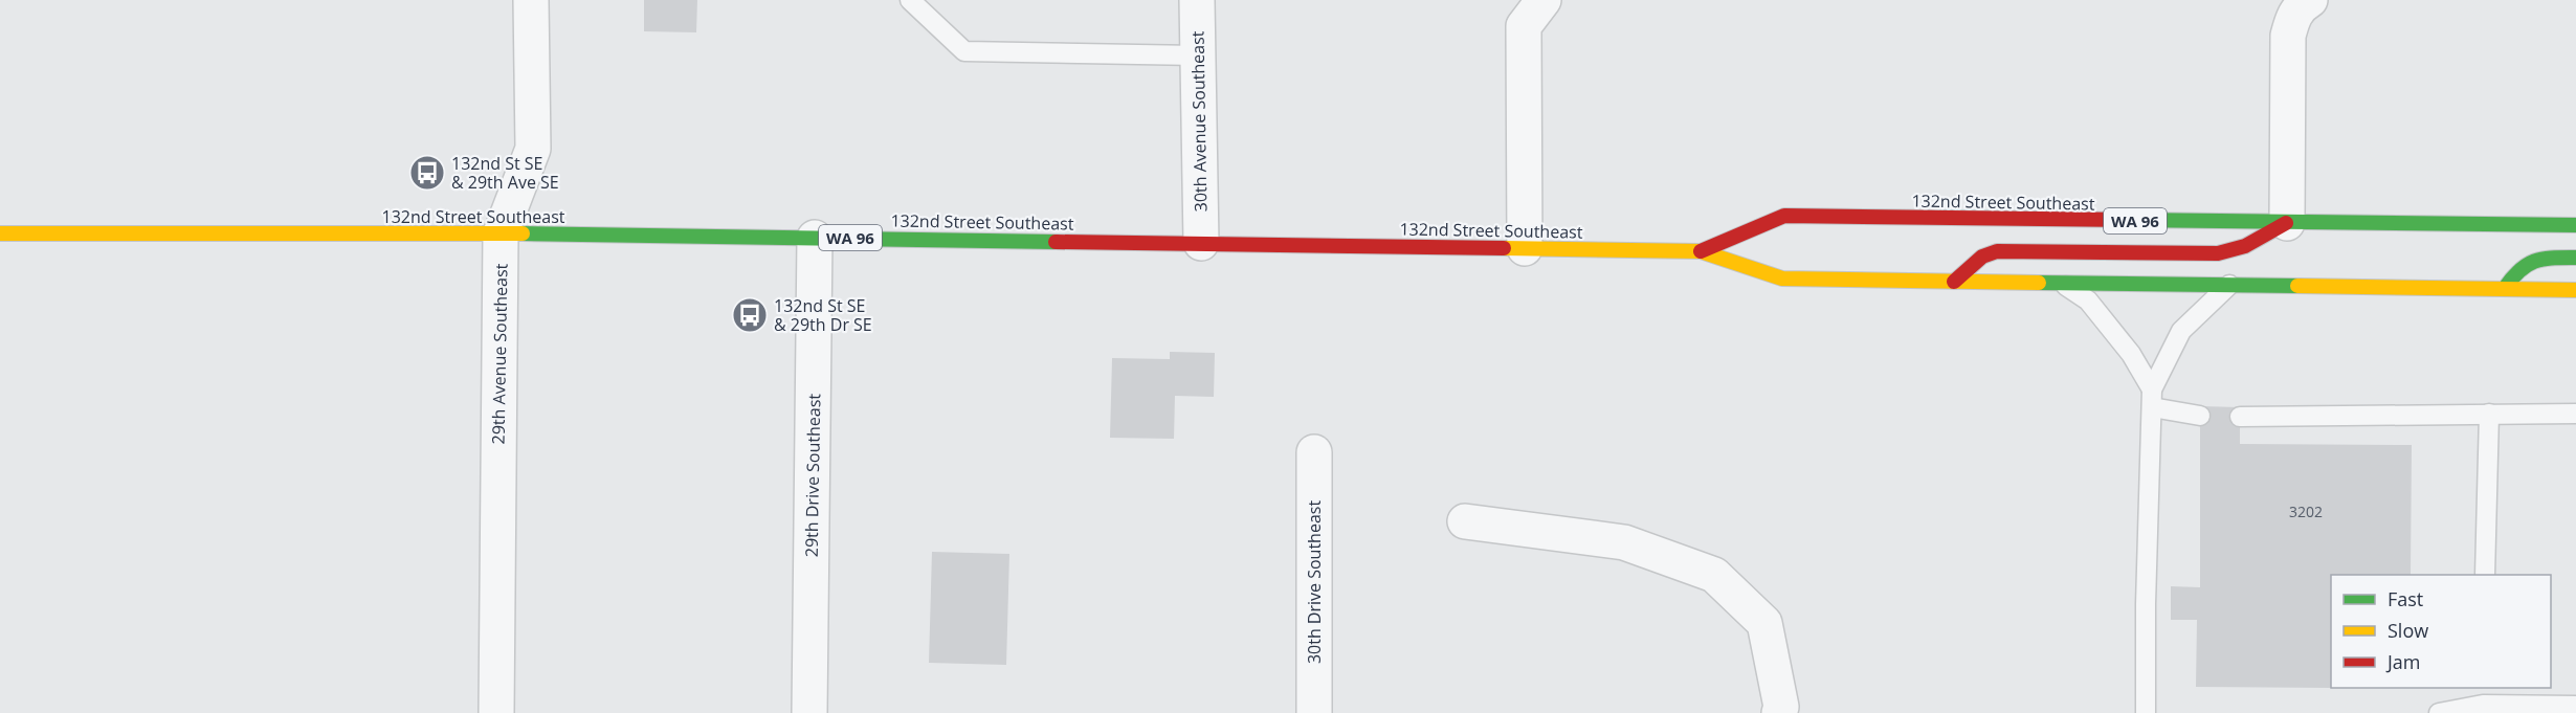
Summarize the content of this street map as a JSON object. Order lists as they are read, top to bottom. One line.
{"streets":{"main road":["132nd Street Southeast","WA 96"],"street":["30th Avenue Southeast","29th Avenue Southeast","29th Drive Southeast","30th Drive Southeast"]},"crossings":[["30th Avenue Southeast","132nd Street Southeast"],["132nd Street Southeast","29th Avenue Southeast"],["132nd Street Southeast","29th Drive Southeast"]],"places":{"bus stop":["132nd St SE & 29th Ave SE","132nd St SE & 29th Dr SE"]},"house_numbers":["3202"],"legend":["Fast","Slow","Jam"]}
